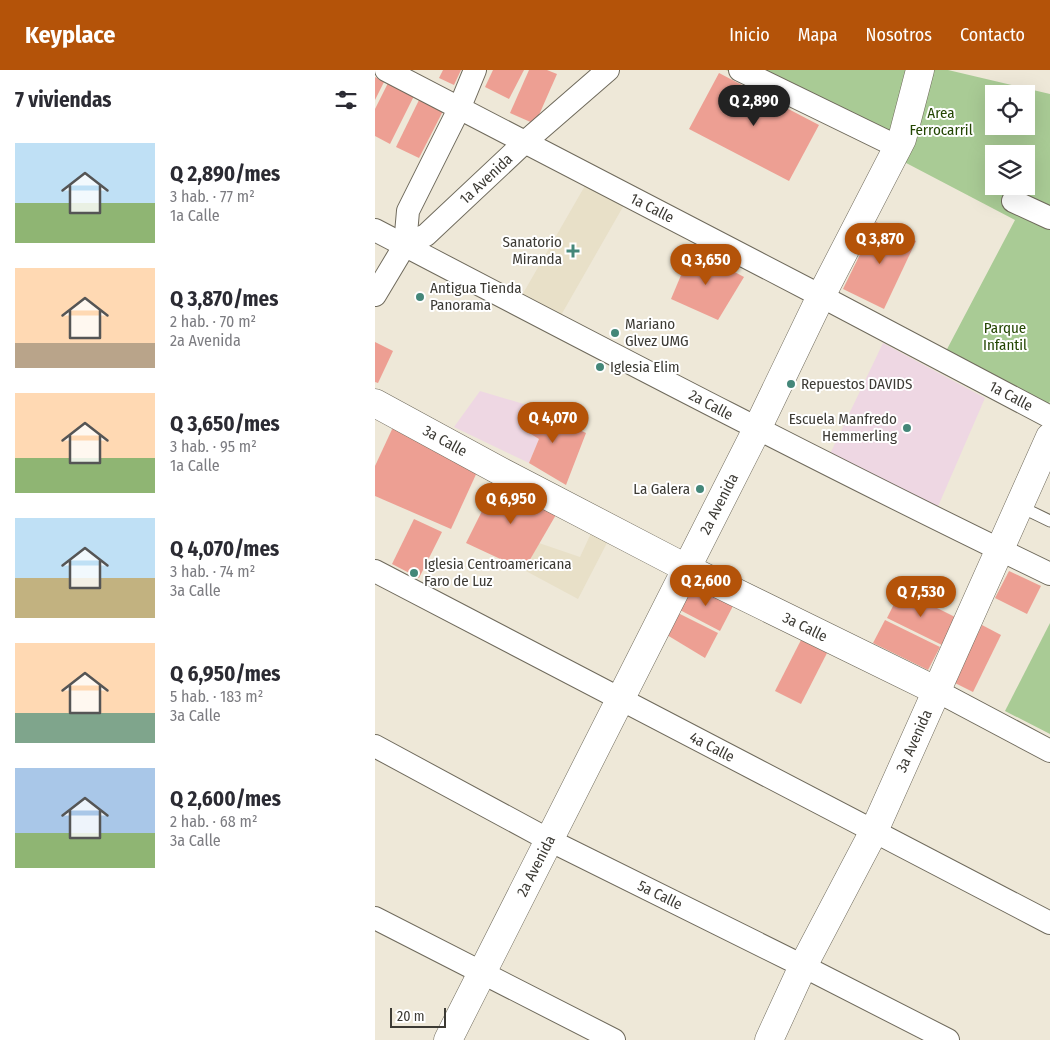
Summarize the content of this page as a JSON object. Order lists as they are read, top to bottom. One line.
{"streets":{"main road":["3a Calle","2a Avenida","3a Avenida"],"street":["1a Avenida","1a Calle","2a Calle","4a Calle","5a Calle"]},"crossings":[["1a Avenida","1a Calle"],["1a Avenida","2a Calle"],["1a Calle","2a Avenida"],["2a Calle","2a Avenida"],["2a Calle","3a Avenida"],["3a Calle","2a Avenida"],["3a Calle","3a Avenida"],["2a Avenida","4a Calle"],["2a Avenida","5a Calle"],["3a Avenida","4a Calle"],["3a Avenida","5a Calle"]],"parks":["Area Ferrocarril","Parque Infantil"],"places":{"health":["Sanatorio Miranda"],"other":["Antigua Tienda Panorama","Mariano Glvez UMG","Iglesia Elim","Repuestos DAVIDS","Escuela Manfredo Hemmerling","La Galera","Iglesia Centroamericana Faro de Luz"]},"scale_bar":"20 m","page":{"header":"Keyplace","nav":["Inicio","Mapa","Nosotros","Contacto"],"heading":"7 viviendas","price":["Q 2,890","Q 3,870","Q 3,650","Q 4,070","Q 6,950","Q 2,600","Q 7,530"],"list":[{"name":"Q 2,890/mes","note":"3 hab. · 77 m² · 1a Calle"},{"name":"Q 3,870/mes","note":"2 hab. · 70 m² · 2a Avenida"},{"name":"Q 3,650/mes","note":"3 hab. · 95 m² · 1a Calle"},{"name":"Q 4,070/mes","note":"3 hab. · 74 m² · 3a Calle"},{"name":"Q 6,950/mes","note":"5 hab. · 183 m² · 3a Calle"},{"name":"Q 2,600/mes","note":"2 hab. · 68 m² · 3a Calle"}],"scale":"20 m"}}
